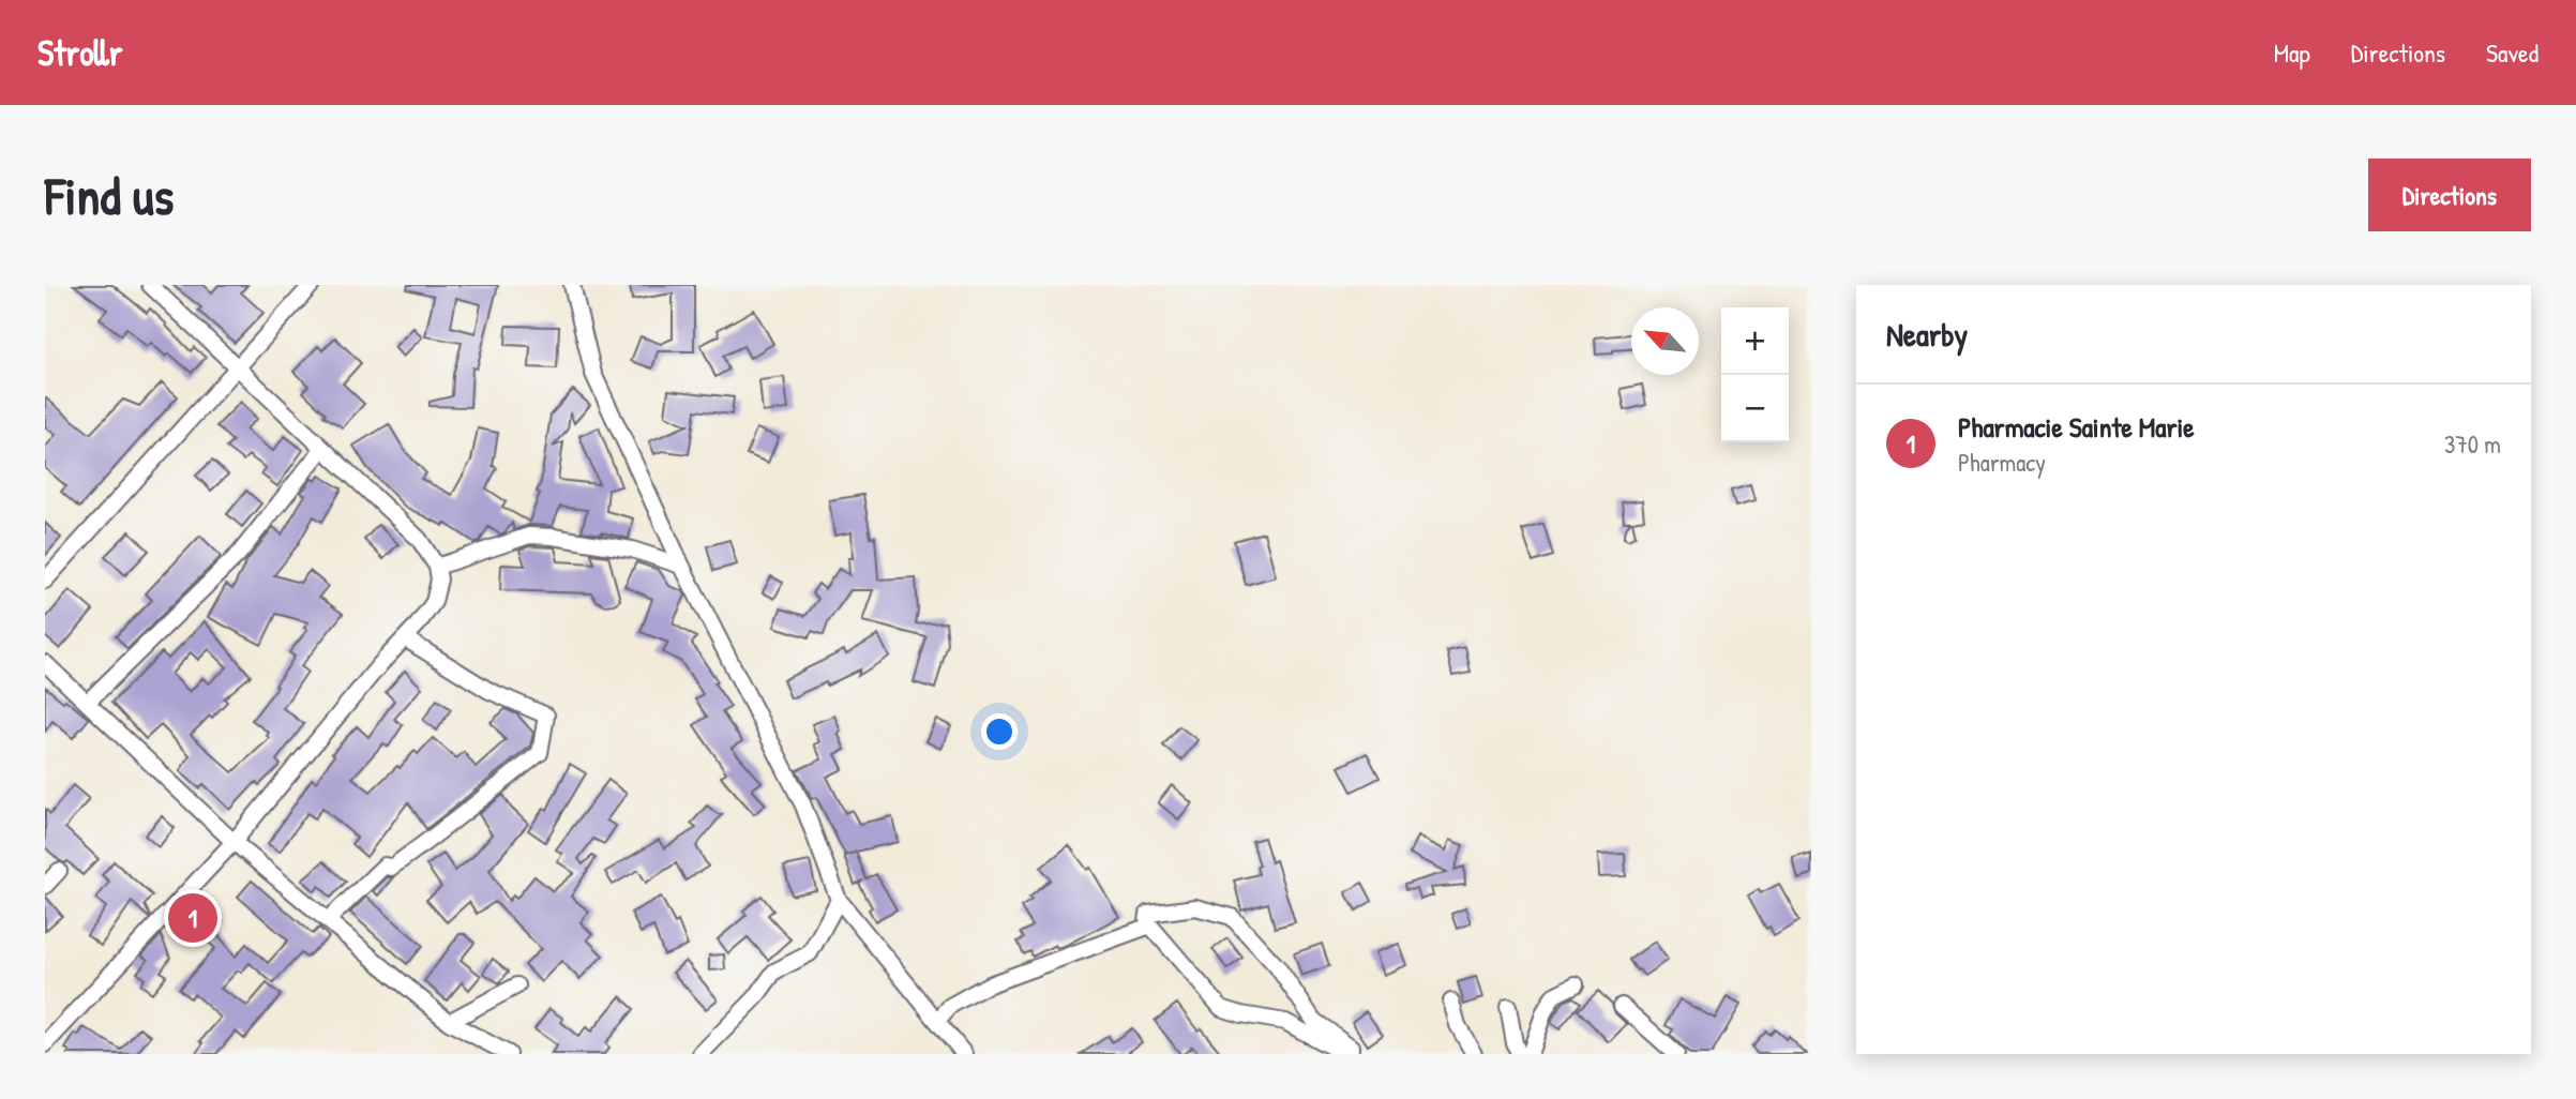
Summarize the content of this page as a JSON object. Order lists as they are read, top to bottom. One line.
{"north":"top left","page":{"header":"Strollr","nav":["Map","Directions","Saved"],"buttons":"Directions","title":"Find us","heading":"Nearby","map_buttons":["+","−"],"list":[{"mark":"1","name":"Pharmacie Sainte Marie","note":"Pharmacy","value":"370 m"}],"pins":"1"}}
